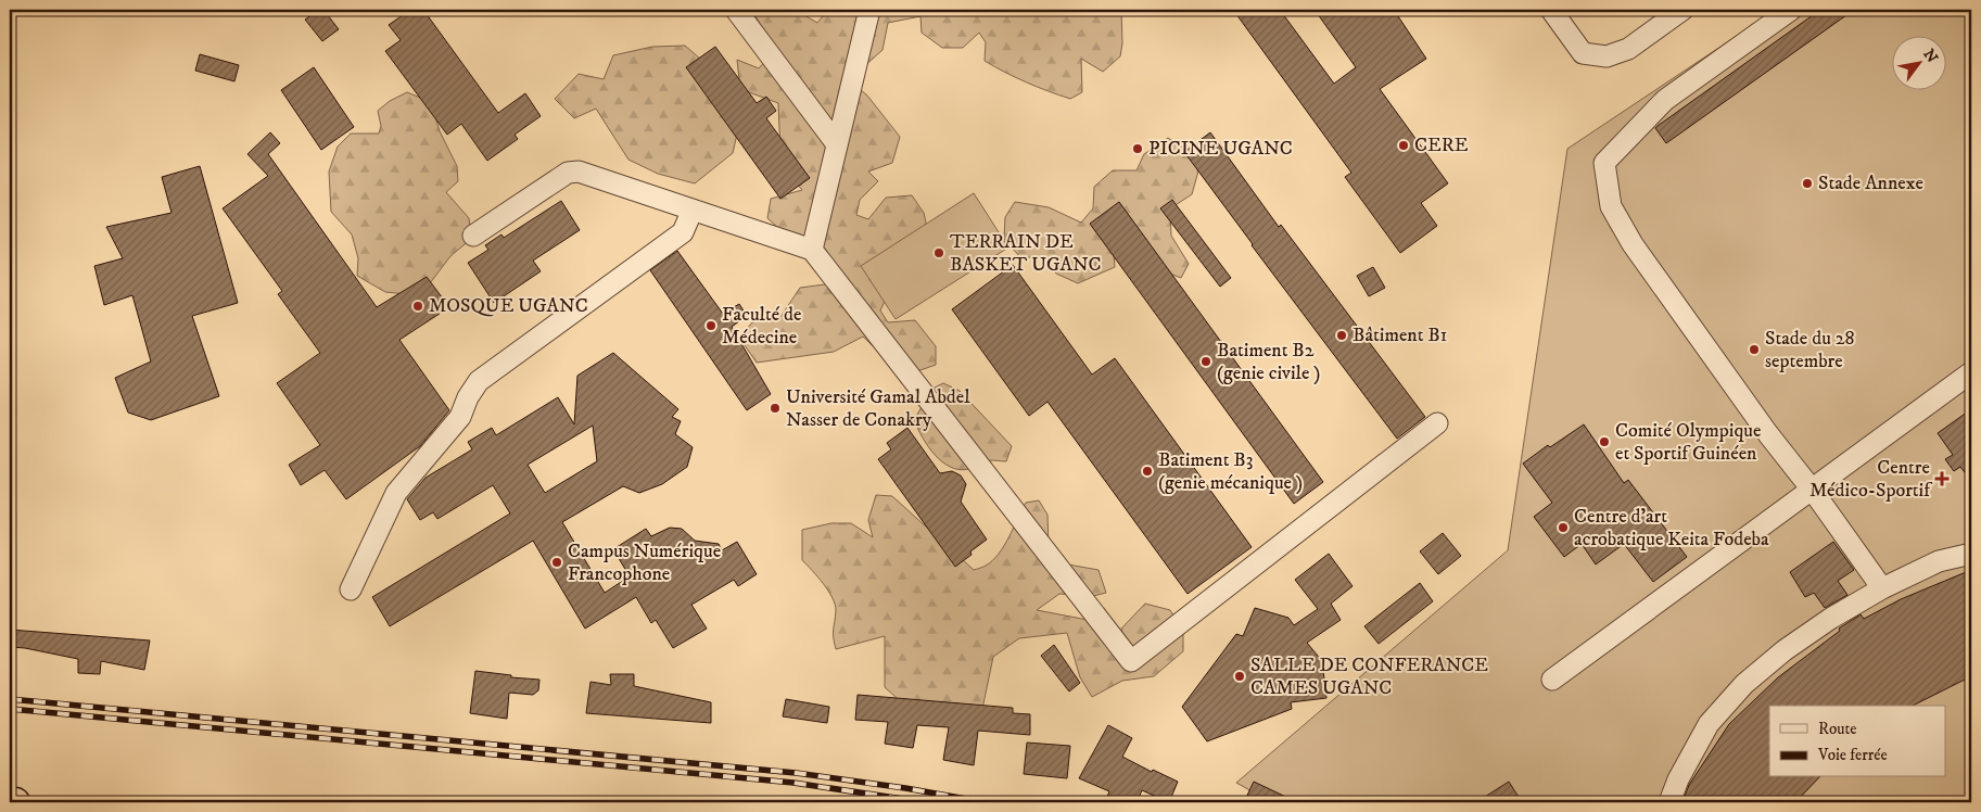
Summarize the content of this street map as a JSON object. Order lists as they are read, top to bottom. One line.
{"places":{"other":["CERE","PICINE UGANC","Stade Annexe","TERRAIN DE BASKET UGANC","MOSQUE UGANC","Faculté de Médecine","Bâtiment B1","Stade du 28 septembre","Batiment B2 (genie civile )","Université Gamal Abdel Nasser de Conakry","Comité Olympique et Sportif Guinéen","Batiment B3 (genie mécanique )","Centre d'art acrobatique Keita Fodeba","Campus Numérique Francophone","SALLE DE CONFERANCE CAMES UGANC"],"health":["Centre Médico-Sportif"]},"legend":["Route","Voie ferrée"],"north":"top right"}
